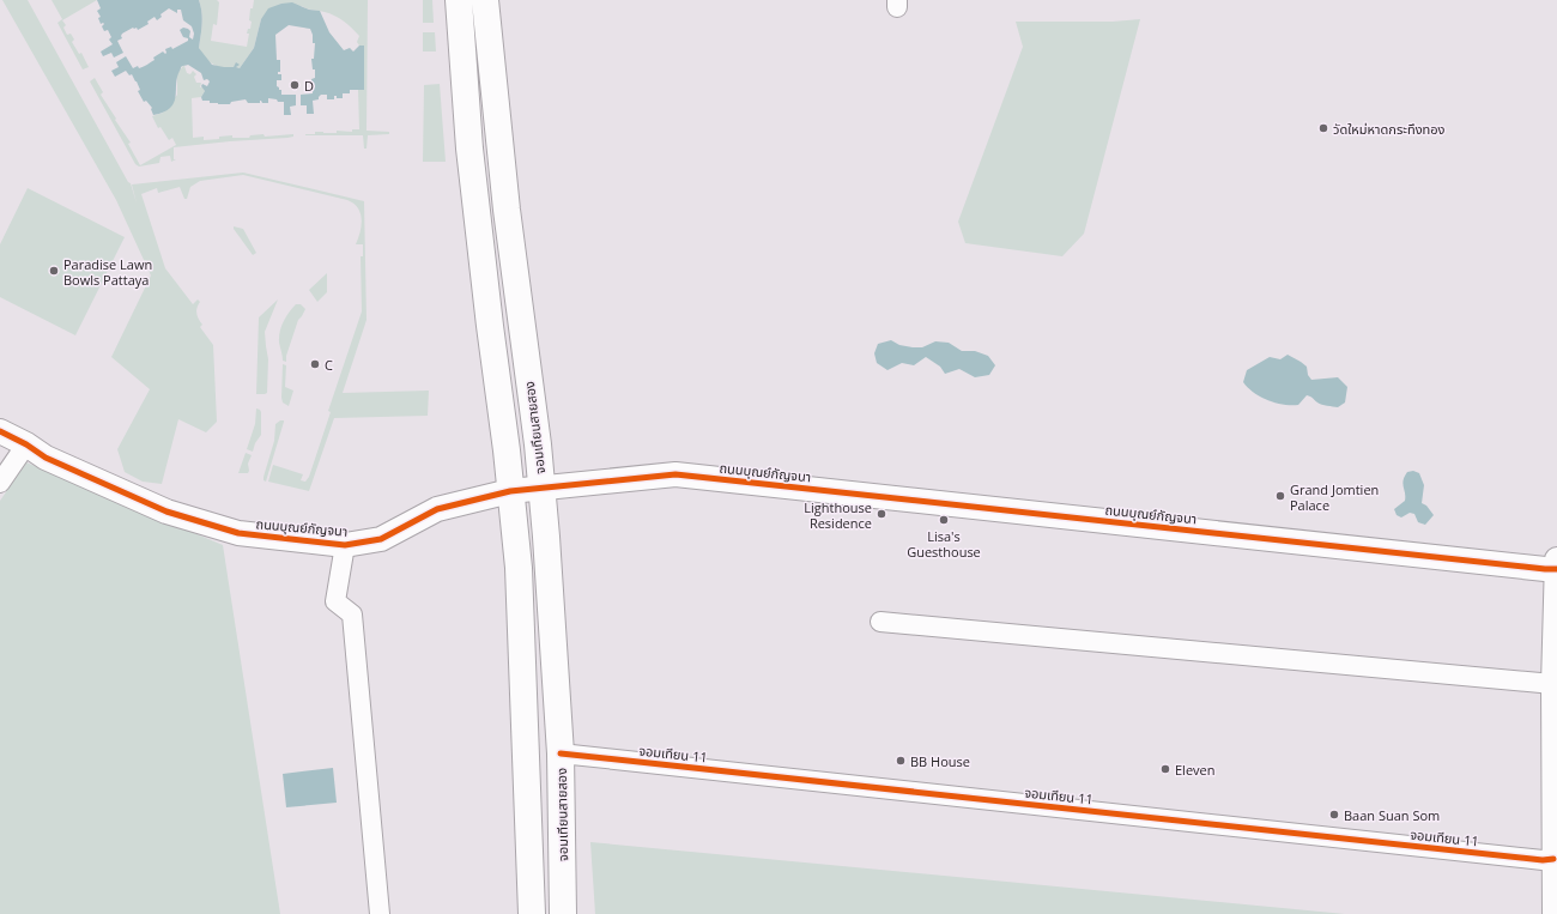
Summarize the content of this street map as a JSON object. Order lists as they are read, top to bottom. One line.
{"streets":{"main road":["จอมเทียนสายสอง"],"street":["ถนนบุณย์กัญจนา","จอมเทียน 11"]},"crossings":[["จอมเทียนสายสอง","ถนนบุณย์กัญจนา"],["จอมเทียนสายสอง","จอมเทียน 11"]],"places":["D","วัดใหม่หาดกระทึงทอง","Paradise Lawn Bowls Pattaya","C","Grand Jomtien Palace","Lighthouse Residence","Lisa's Guesthouse","BB House","Eleven","Baan Suan Som"]}
